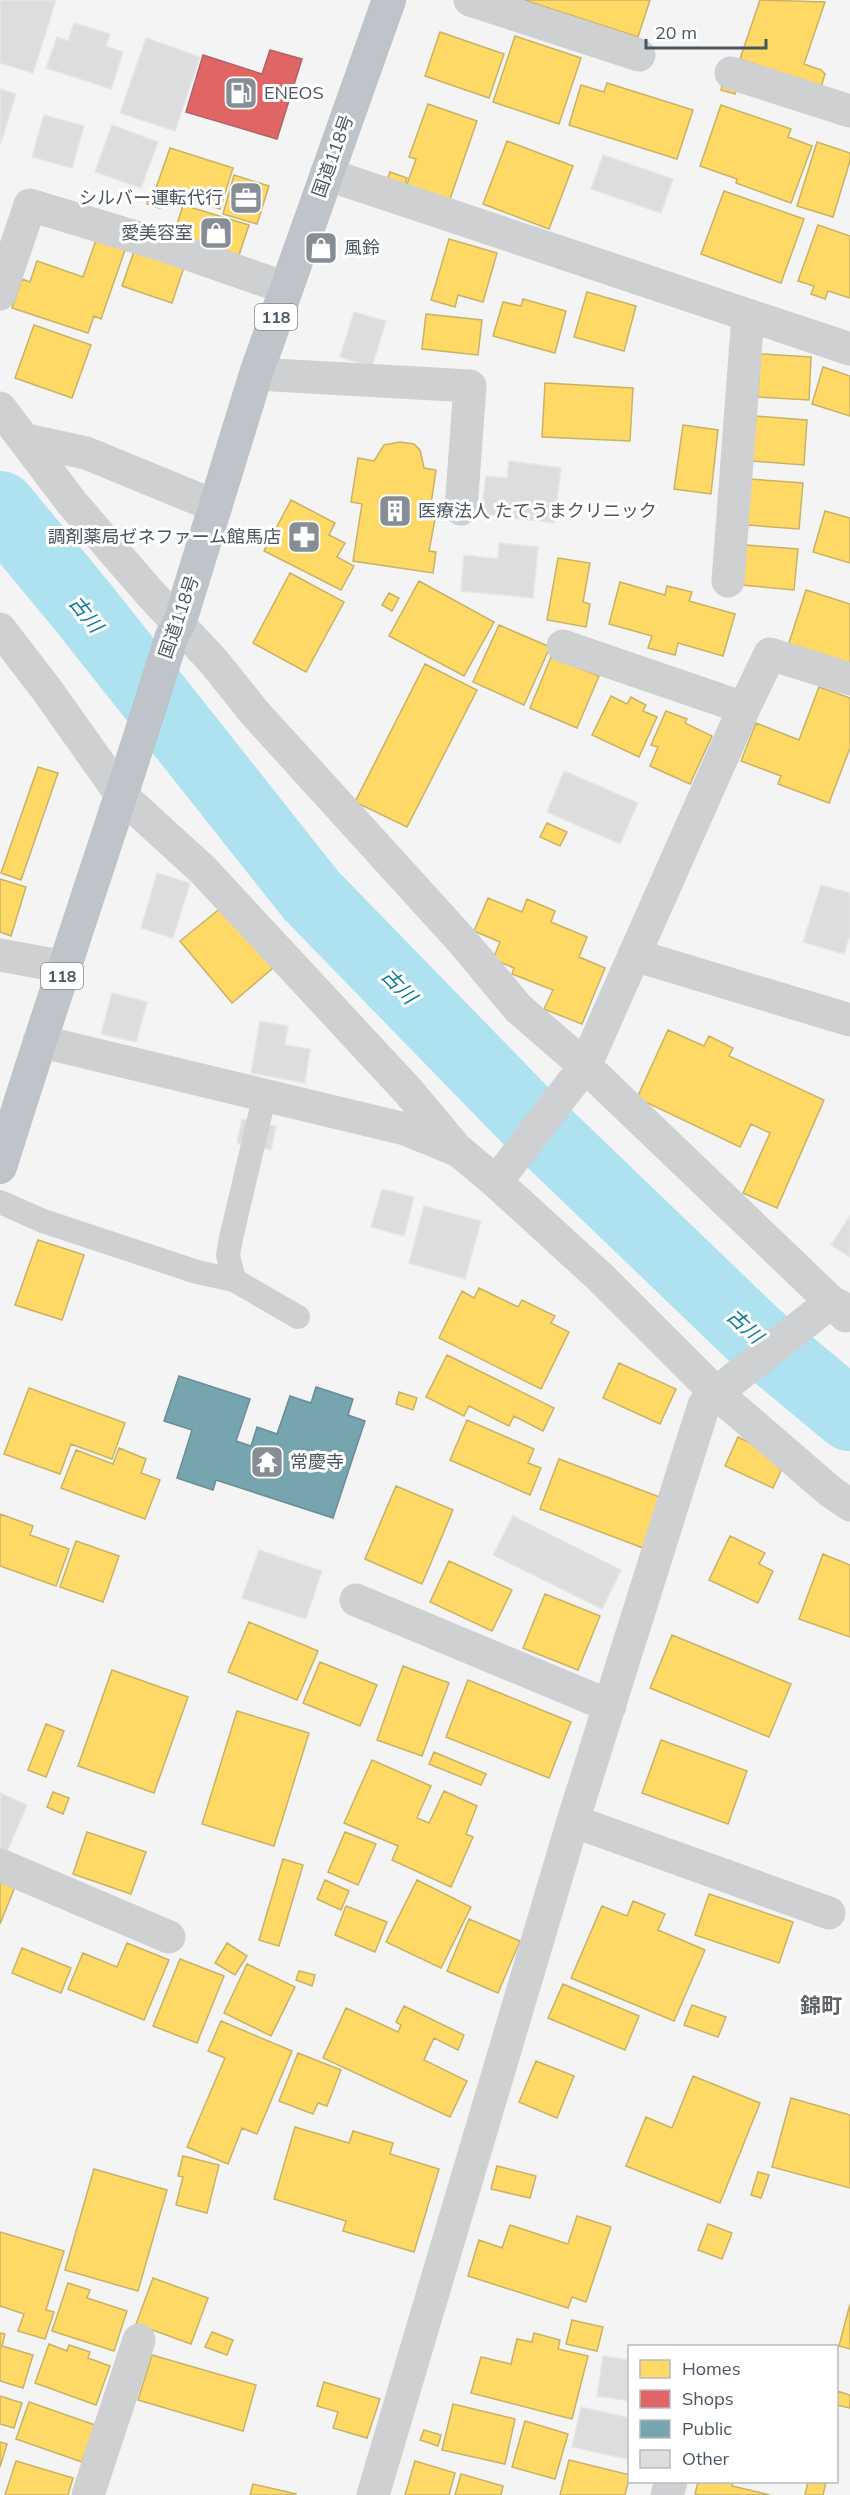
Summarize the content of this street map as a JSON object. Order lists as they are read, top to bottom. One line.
{"streets":{"highway":["国道118号","118"]},"districts":["錦町"],"water":["古川"],"places":{"fuel station":["ENEOS"],"office":["シルバー運転代行"],"shop":["愛美容室","風鈴"],"building":["医療法人 たてうまクリニック"],"pharmacy":["調剤薬局ゼネファーム館馬店"],"temple":["常慶寺"]},"legend":["Homes","Shops","Public","Other"],"scale_bar":"20 m"}
